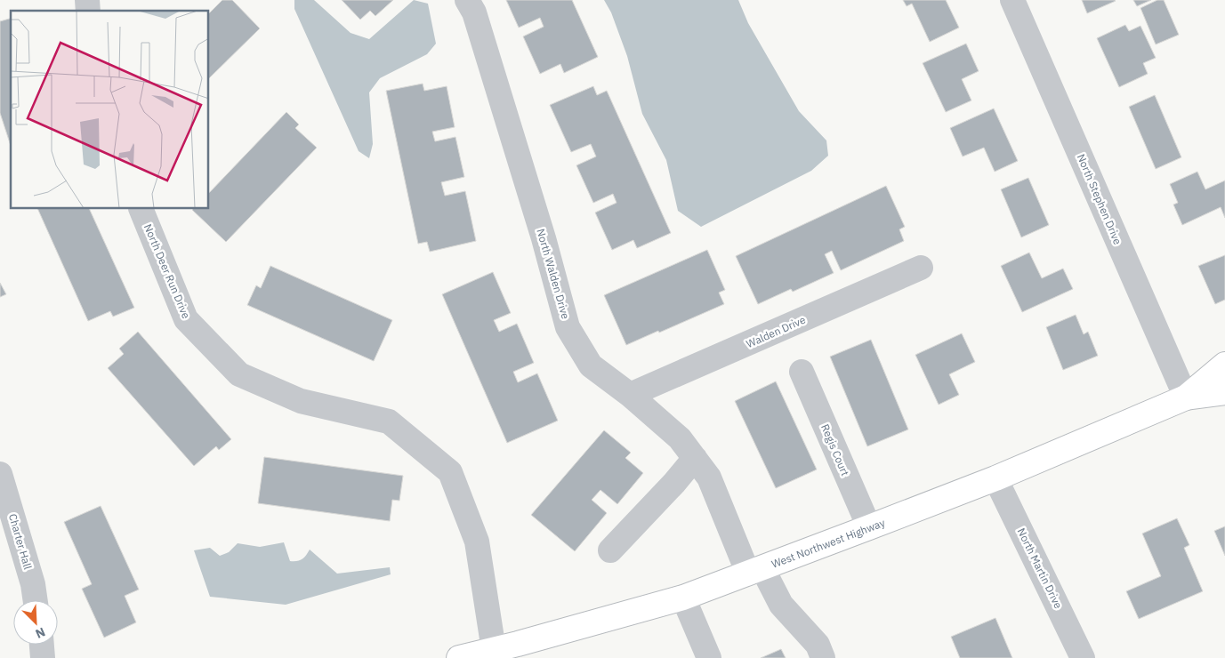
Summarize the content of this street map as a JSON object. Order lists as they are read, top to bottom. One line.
{"streets":{"main road":["West Northwest Highway"],"street":["North Stephen Drive","North Deer Run Drive","North Walden Drive","Walden Drive","Regis Court","Charter Hall","North Martin Drive"]},"crossings":[["North Stephen Drive","West Northwest Highway"],["North Deer Run Drive","West Northwest Highway"],["North Walden Drive","Walden Drive"],["North Walden Drive","West Northwest Highway"],["Regis Court","West Northwest Highway"],["West Northwest Highway","North Martin Drive"]],"north":"bottom right"}
